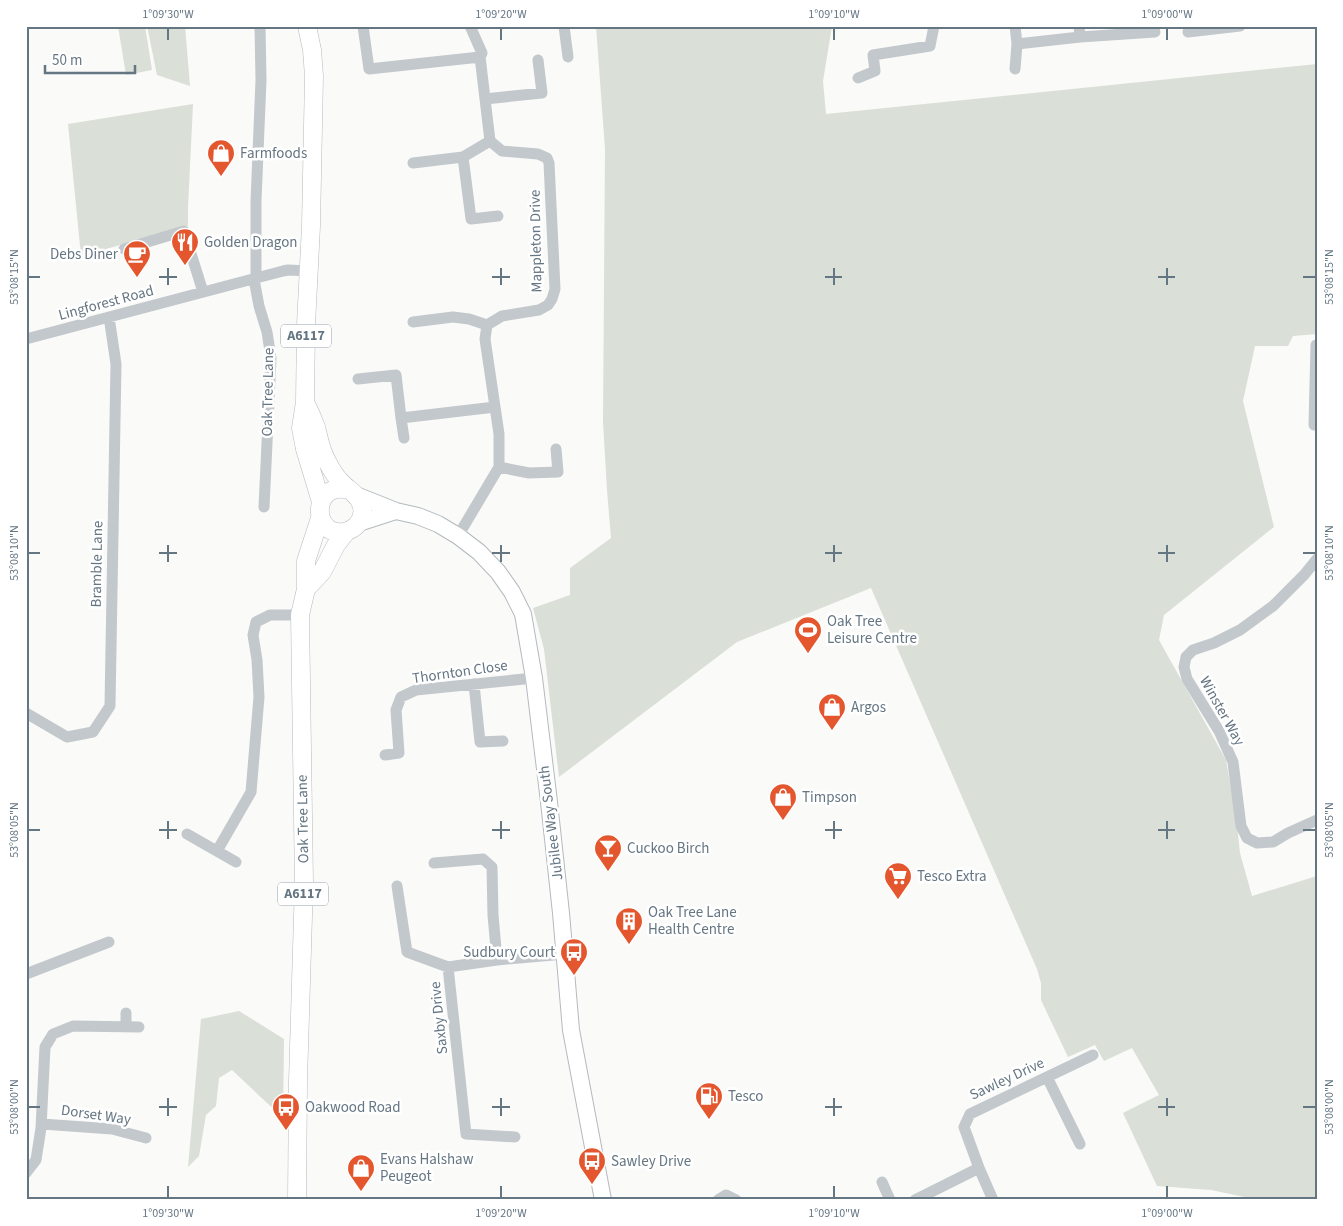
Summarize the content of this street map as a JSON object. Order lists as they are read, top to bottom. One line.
{"streets":{"main road":["A6117","Oak Tree Lane"],"street":["Mappleton Drive","Lingforest Road","Bramble Lane","Thornton Close","Winster Way","Jubilee Way South","Saxby Drive","Sawley Drive","Dorset Way"]},"crossings":[["Lingforest Road","A6117"],["Lingforest Road","Oak Tree Lane"],["Lingforest Road","Bramble Lane"],["A6117","Oak Tree Lane"],["A6117","Jubilee Way South"],["Oak Tree Lane","Jubilee Way South"],["Thornton Close","Jubilee Way South"],["Jubilee Way South","Saxby Drive"]],"places":{"shop":["Farmfoods","Argos","Timpson","Evans Halshaw Peugeot"],"restaurant":["Golden Dragon"],"cafe":["Debs Diner"],"sports":["Oak Tree Leisure Centre"],"bar":["Cuckoo Birch"],"supermarket":["Tesco Extra"],"building":["Oak Tree Lane Health Centre"],"bus stop":["Sudbury Court","Oakwood Road","Sawley Drive"],"fuel station":["Tesco"]},"scale_bar":"50 m","coordinates":["1°09'30\"W","1°09'20\"W","1°09'10\"W","1°09'00\"W","53°08'15\"N","53°08'10\"N","53°08'05\"N","53°08'00\"N"]}
